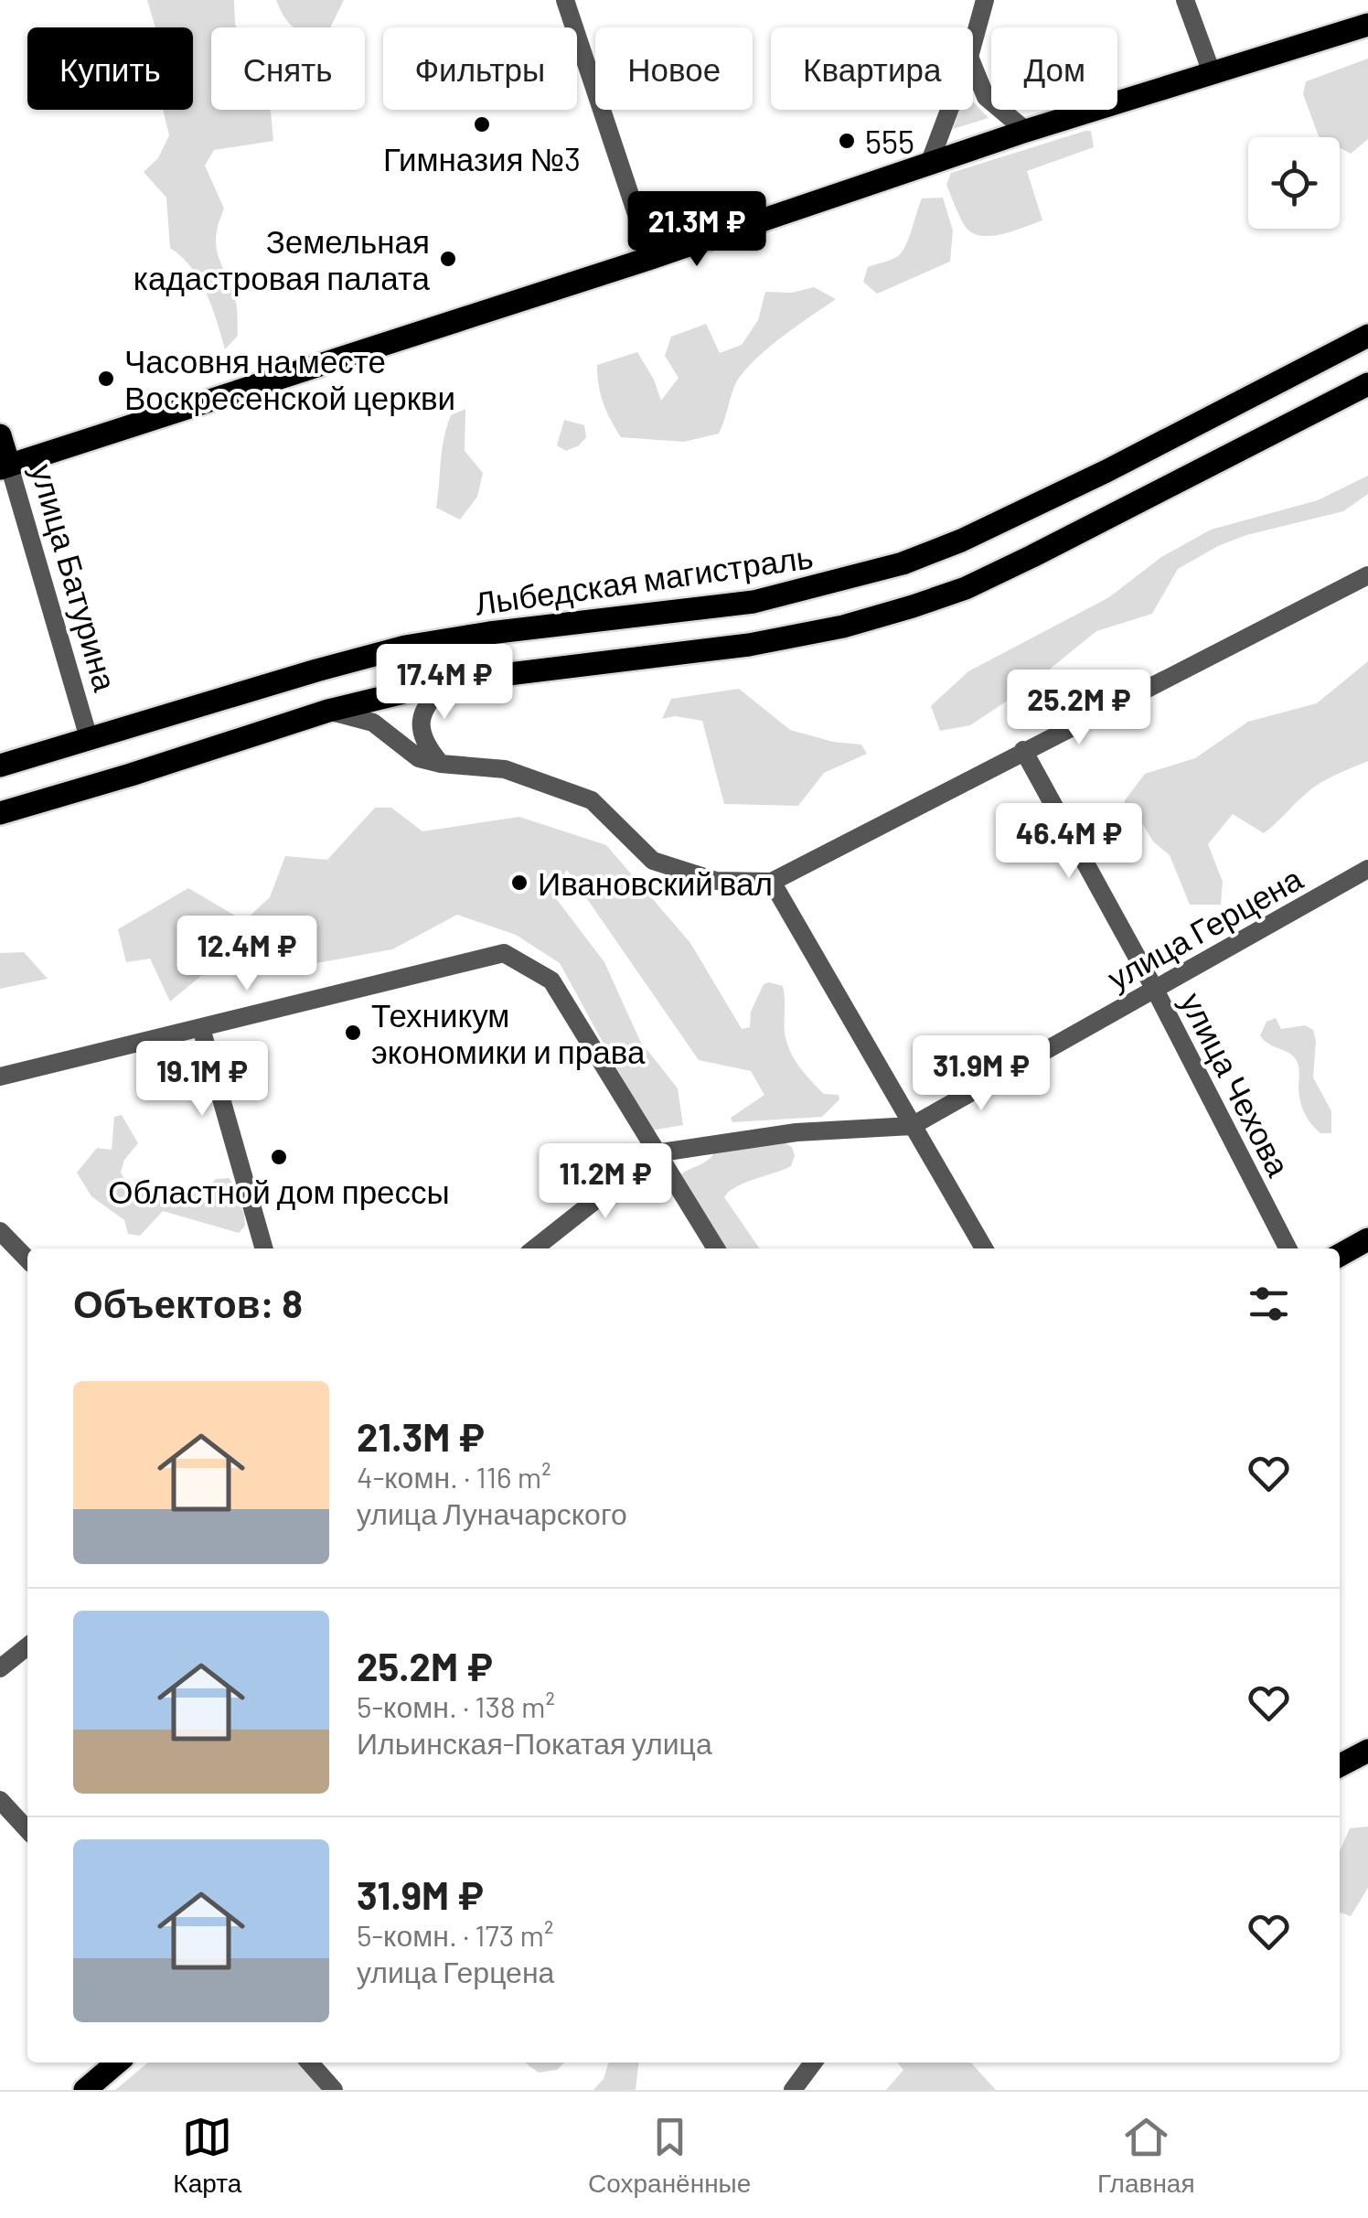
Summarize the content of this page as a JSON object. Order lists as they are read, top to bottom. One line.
{"streets":{"main road":["улица Батурина","Лыбедская магистраль"],"street":["улица Герцена","улица Чехова"]},"crossings":[["улица Батурина","Лыбедская магистраль"],["улица Герцена","улица Чехова"]],"places":["Гимназия №3","555","Земельная кадастровая палата","Часовня на месте Воскресенской церкви","Ивановский вал","Техникум экономики и права","Областной дом прессы"],"page":{"chip":["Купить","Снять","Фильтры","Новое","Квартира","Дом"],"price":["21.3M ₽","17.4M ₽","25.2M ₽","46.4M ₽","12.4M ₽","31.9M ₽","19.1M ₽","11.2M ₽"],"heading":"Объектов: 8","list":[{"name":"21.3M ₽","note":"4-комн. · 116 m² · улица Луначарского"},{"name":"25.2M ₽","note":"5-комн. · 138 m² · Ильинская-Покатая улица"},{"name":"31.9M ₽","note":"5-комн. · 173 m² · улица Герцена"}],"tabs":["Карта","Сохранённые","Главная"]}}
